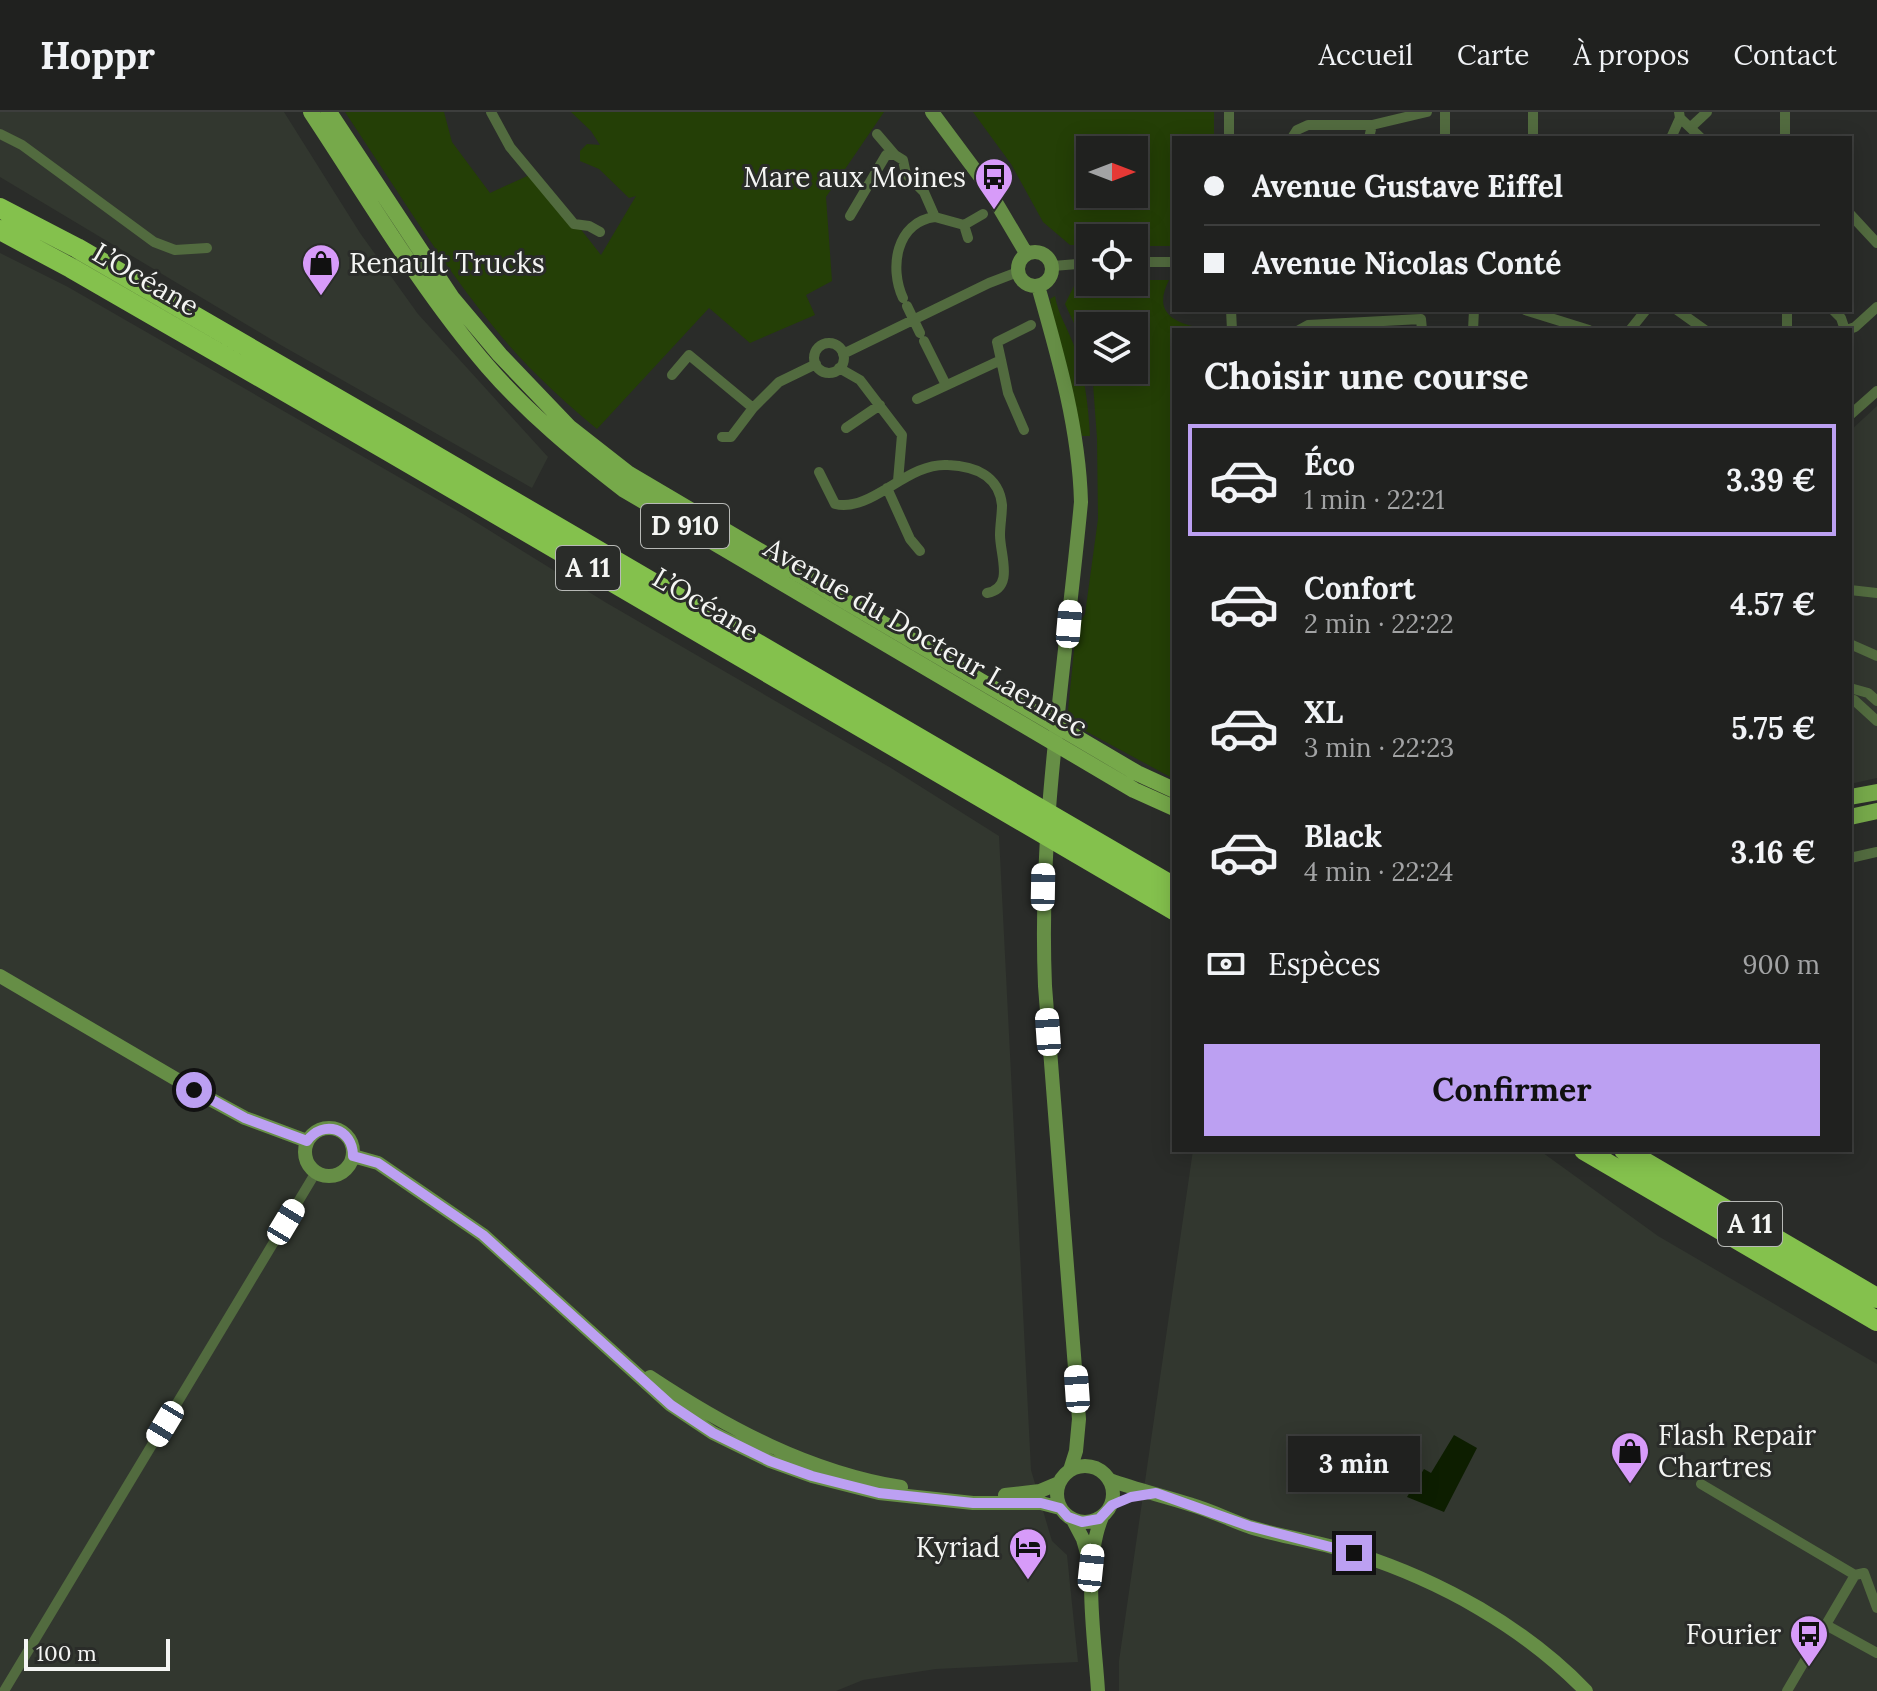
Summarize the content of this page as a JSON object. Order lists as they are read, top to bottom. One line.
{"streets":{"highway":["L’Océane","A 11"],"main road":["D 910","Avenue du Docteur Laennec"]},"places":{"bus stop":["Mare aux Moines","Fourier"],"shop":["Renault Trucks","Flash Repair Chartres"],"hotel":["Kyriad"]},"scale_bar":"100 m","north":"right","page":{"header":"Hoppr","nav":["Accueil","Carte","À propos","Contact"],"banner":["Avenue Gustave Eiffel","Avenue Nicolas Conté"],"heading":"Choisir une course","list":[{"name":"Éco","note":"1 min · 22:21","value":"3.39 €"},{"name":"Confort","note":"2 min · 22:22","value":"4.57 €"},{"name":"XL","note":"3 min · 22:23","value":"5.75 €"},{"name":"Black","note":"4 min · 22:24","value":"3.16 €"}],"pay":["Espèces","900 m"],"buttons":"Confirmer","bubble":"3 min","scale":"100 m"}}
